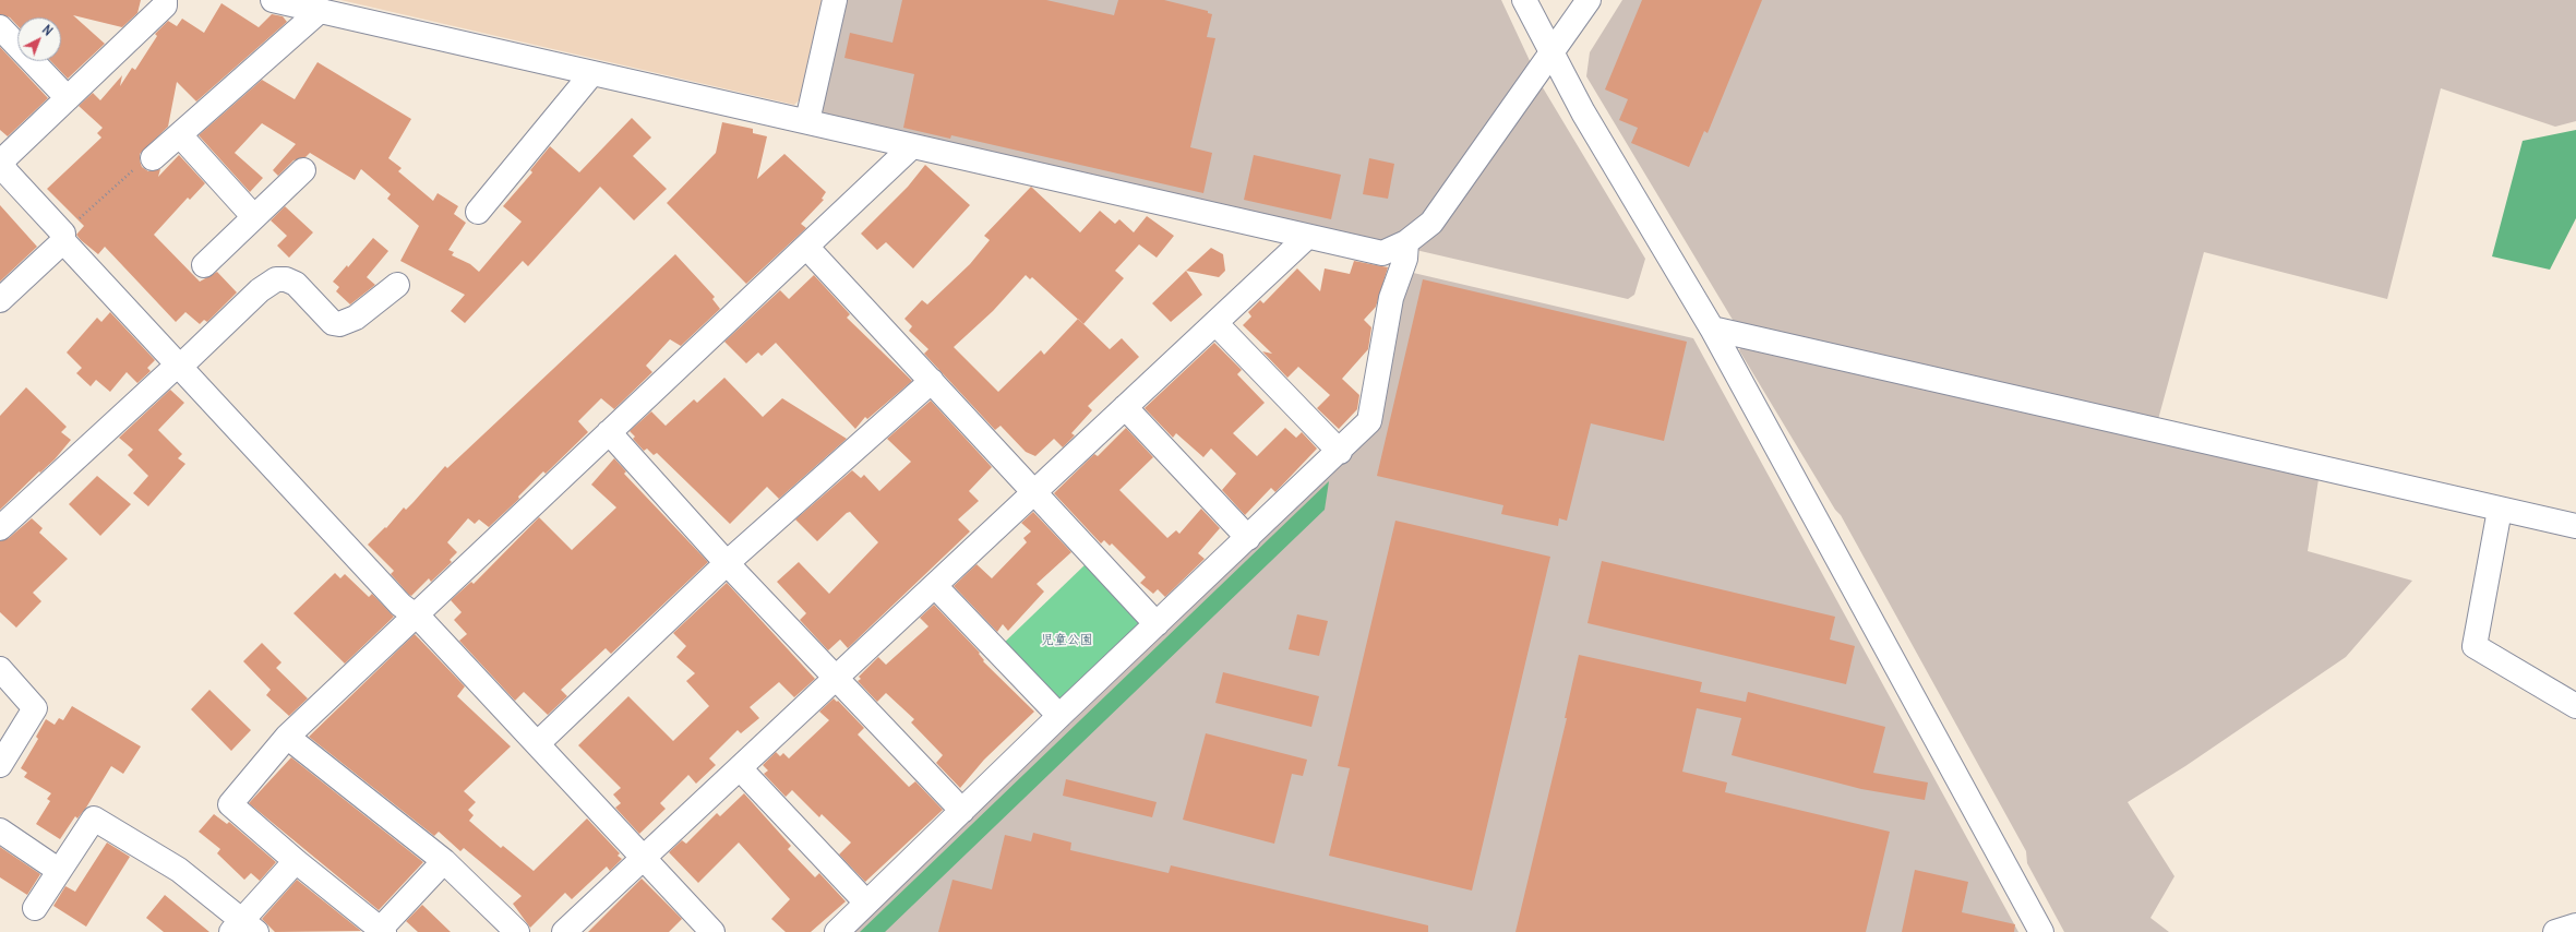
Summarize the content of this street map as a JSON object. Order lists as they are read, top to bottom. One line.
{"parks":["児童公園"],"north":"top right"}
